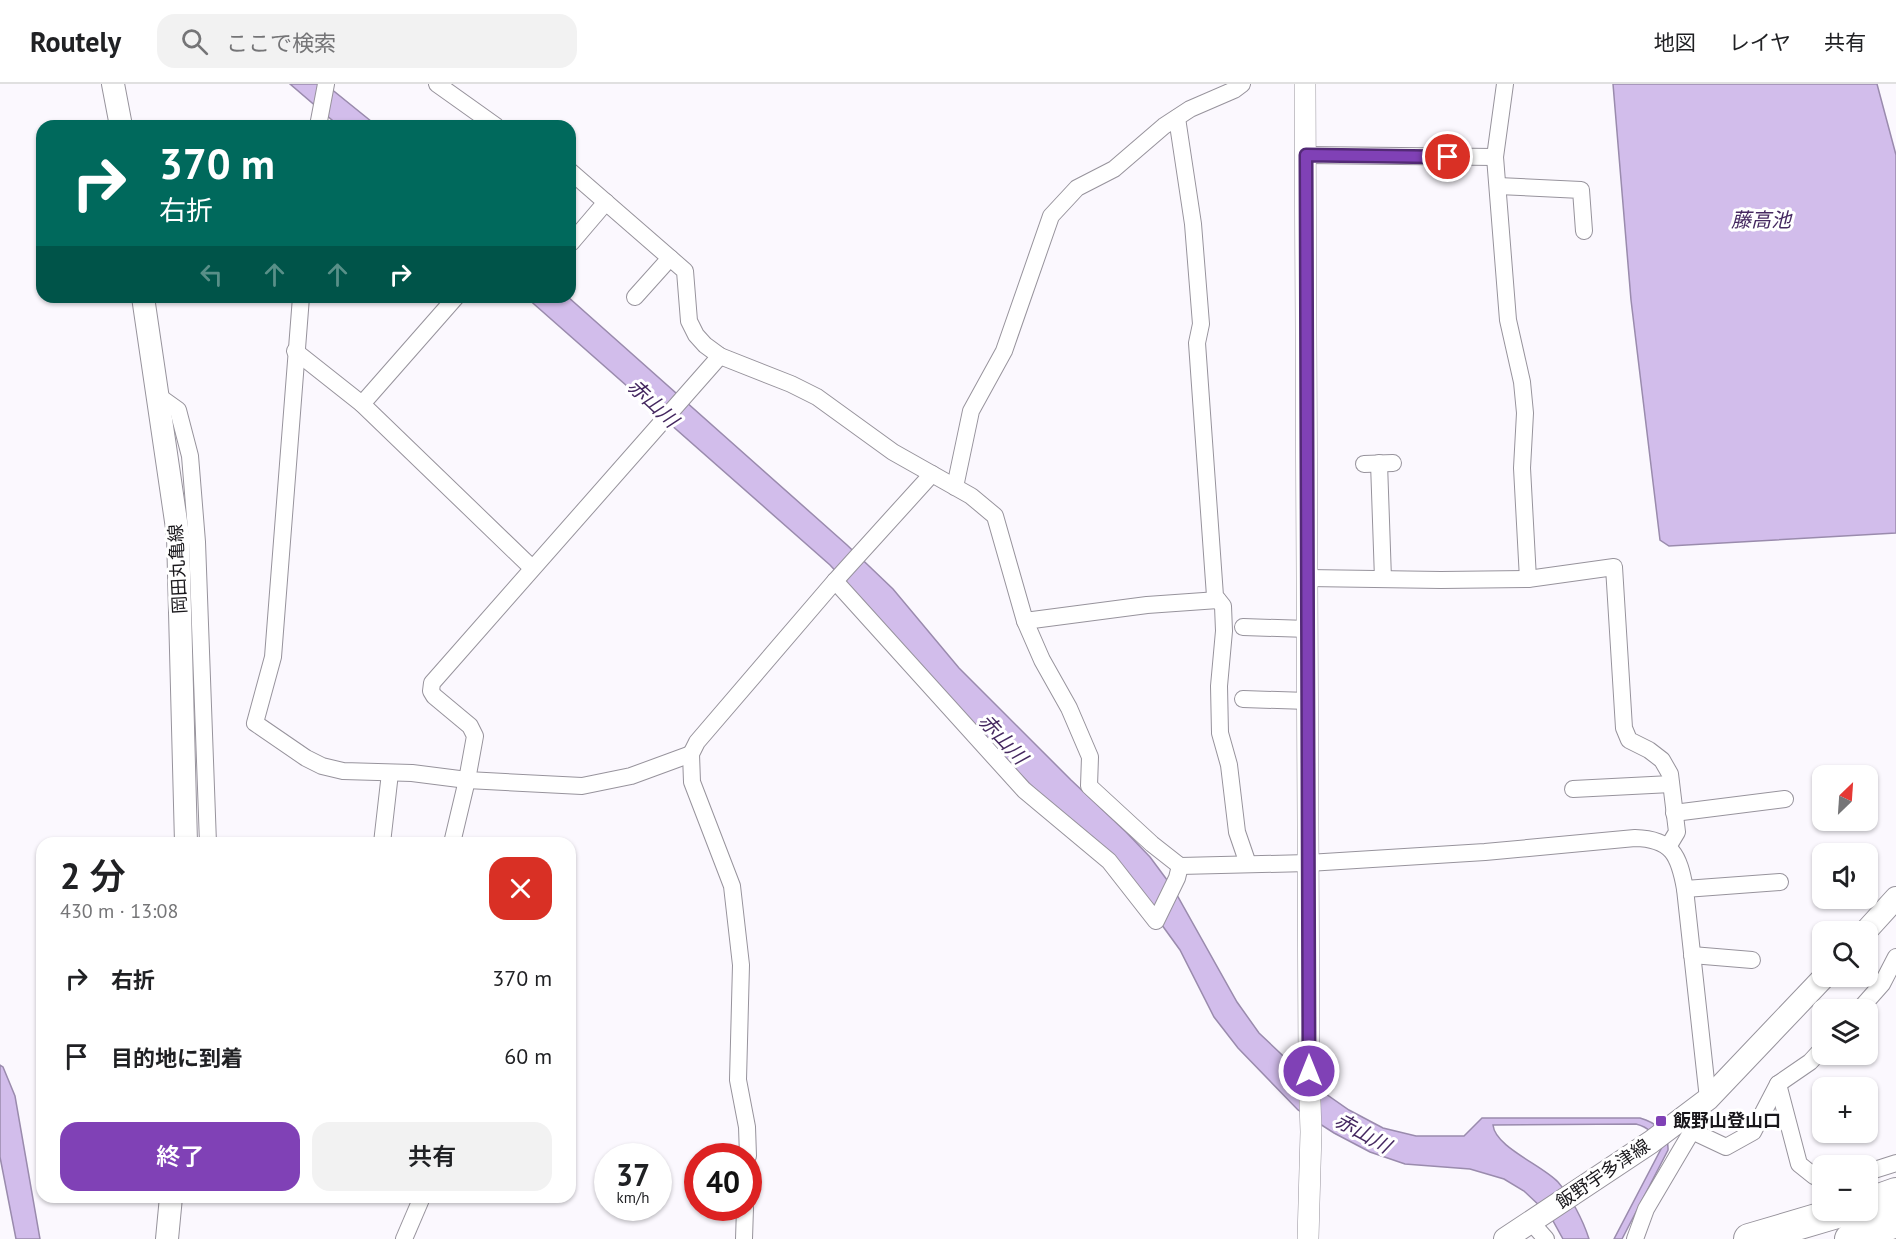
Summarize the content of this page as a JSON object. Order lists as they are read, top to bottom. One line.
{"streets":{"main road":["岡田丸亀線","飯野宇多津線"]},"water":["藤高池","赤山川"],"places":{"transit":["飯野山登山口"]},"north":"top right","page":{"header":"Routely","search":"ここで検索","nav":["地図","レイヤ","共有"],"turn":["370 m","右折"],"map_buttons":["+","−"],"heading":["2 分","430 m · 13:08"],"list":[{"name":"右折","value":"370 m"},{"name":"目的地に到着","value":"60 m"}],"buttons":["終了","共有"],"speed":"37 km/h","limit":"40"}}
